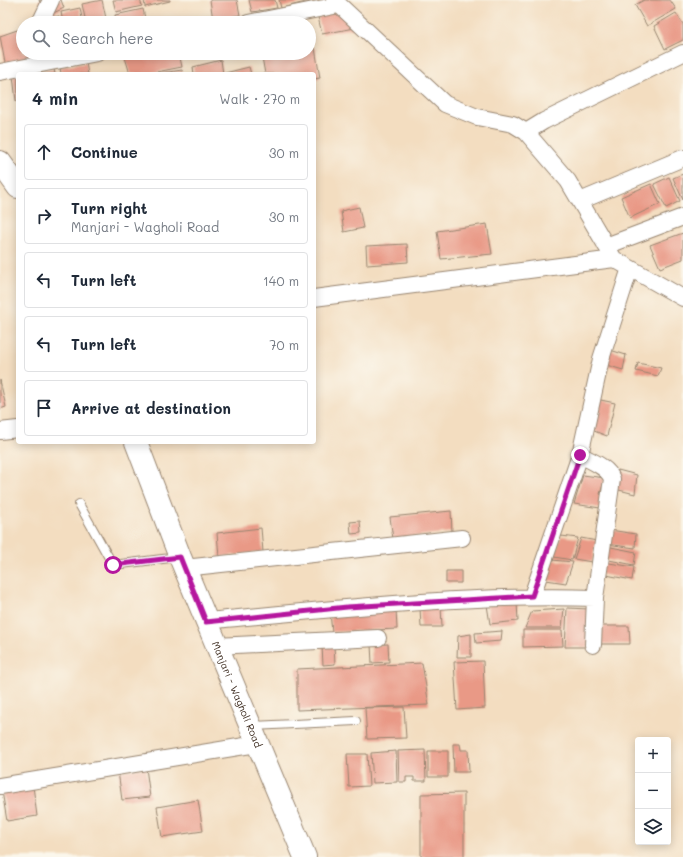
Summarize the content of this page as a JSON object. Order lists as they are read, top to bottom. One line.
{"streets":{"main road":["Manjari - Wagholi Road"]},"page":{"search":"Search here","heading":["4 min","Walk · 270 m"],"list":[["Continue","30 m"],["Turn right","Manjari - Wagholi Road","30 m"],["Turn left","140 m"],["Turn left","70 m"],"Arrive at destination"],"map_buttons":["+","−"]}}
